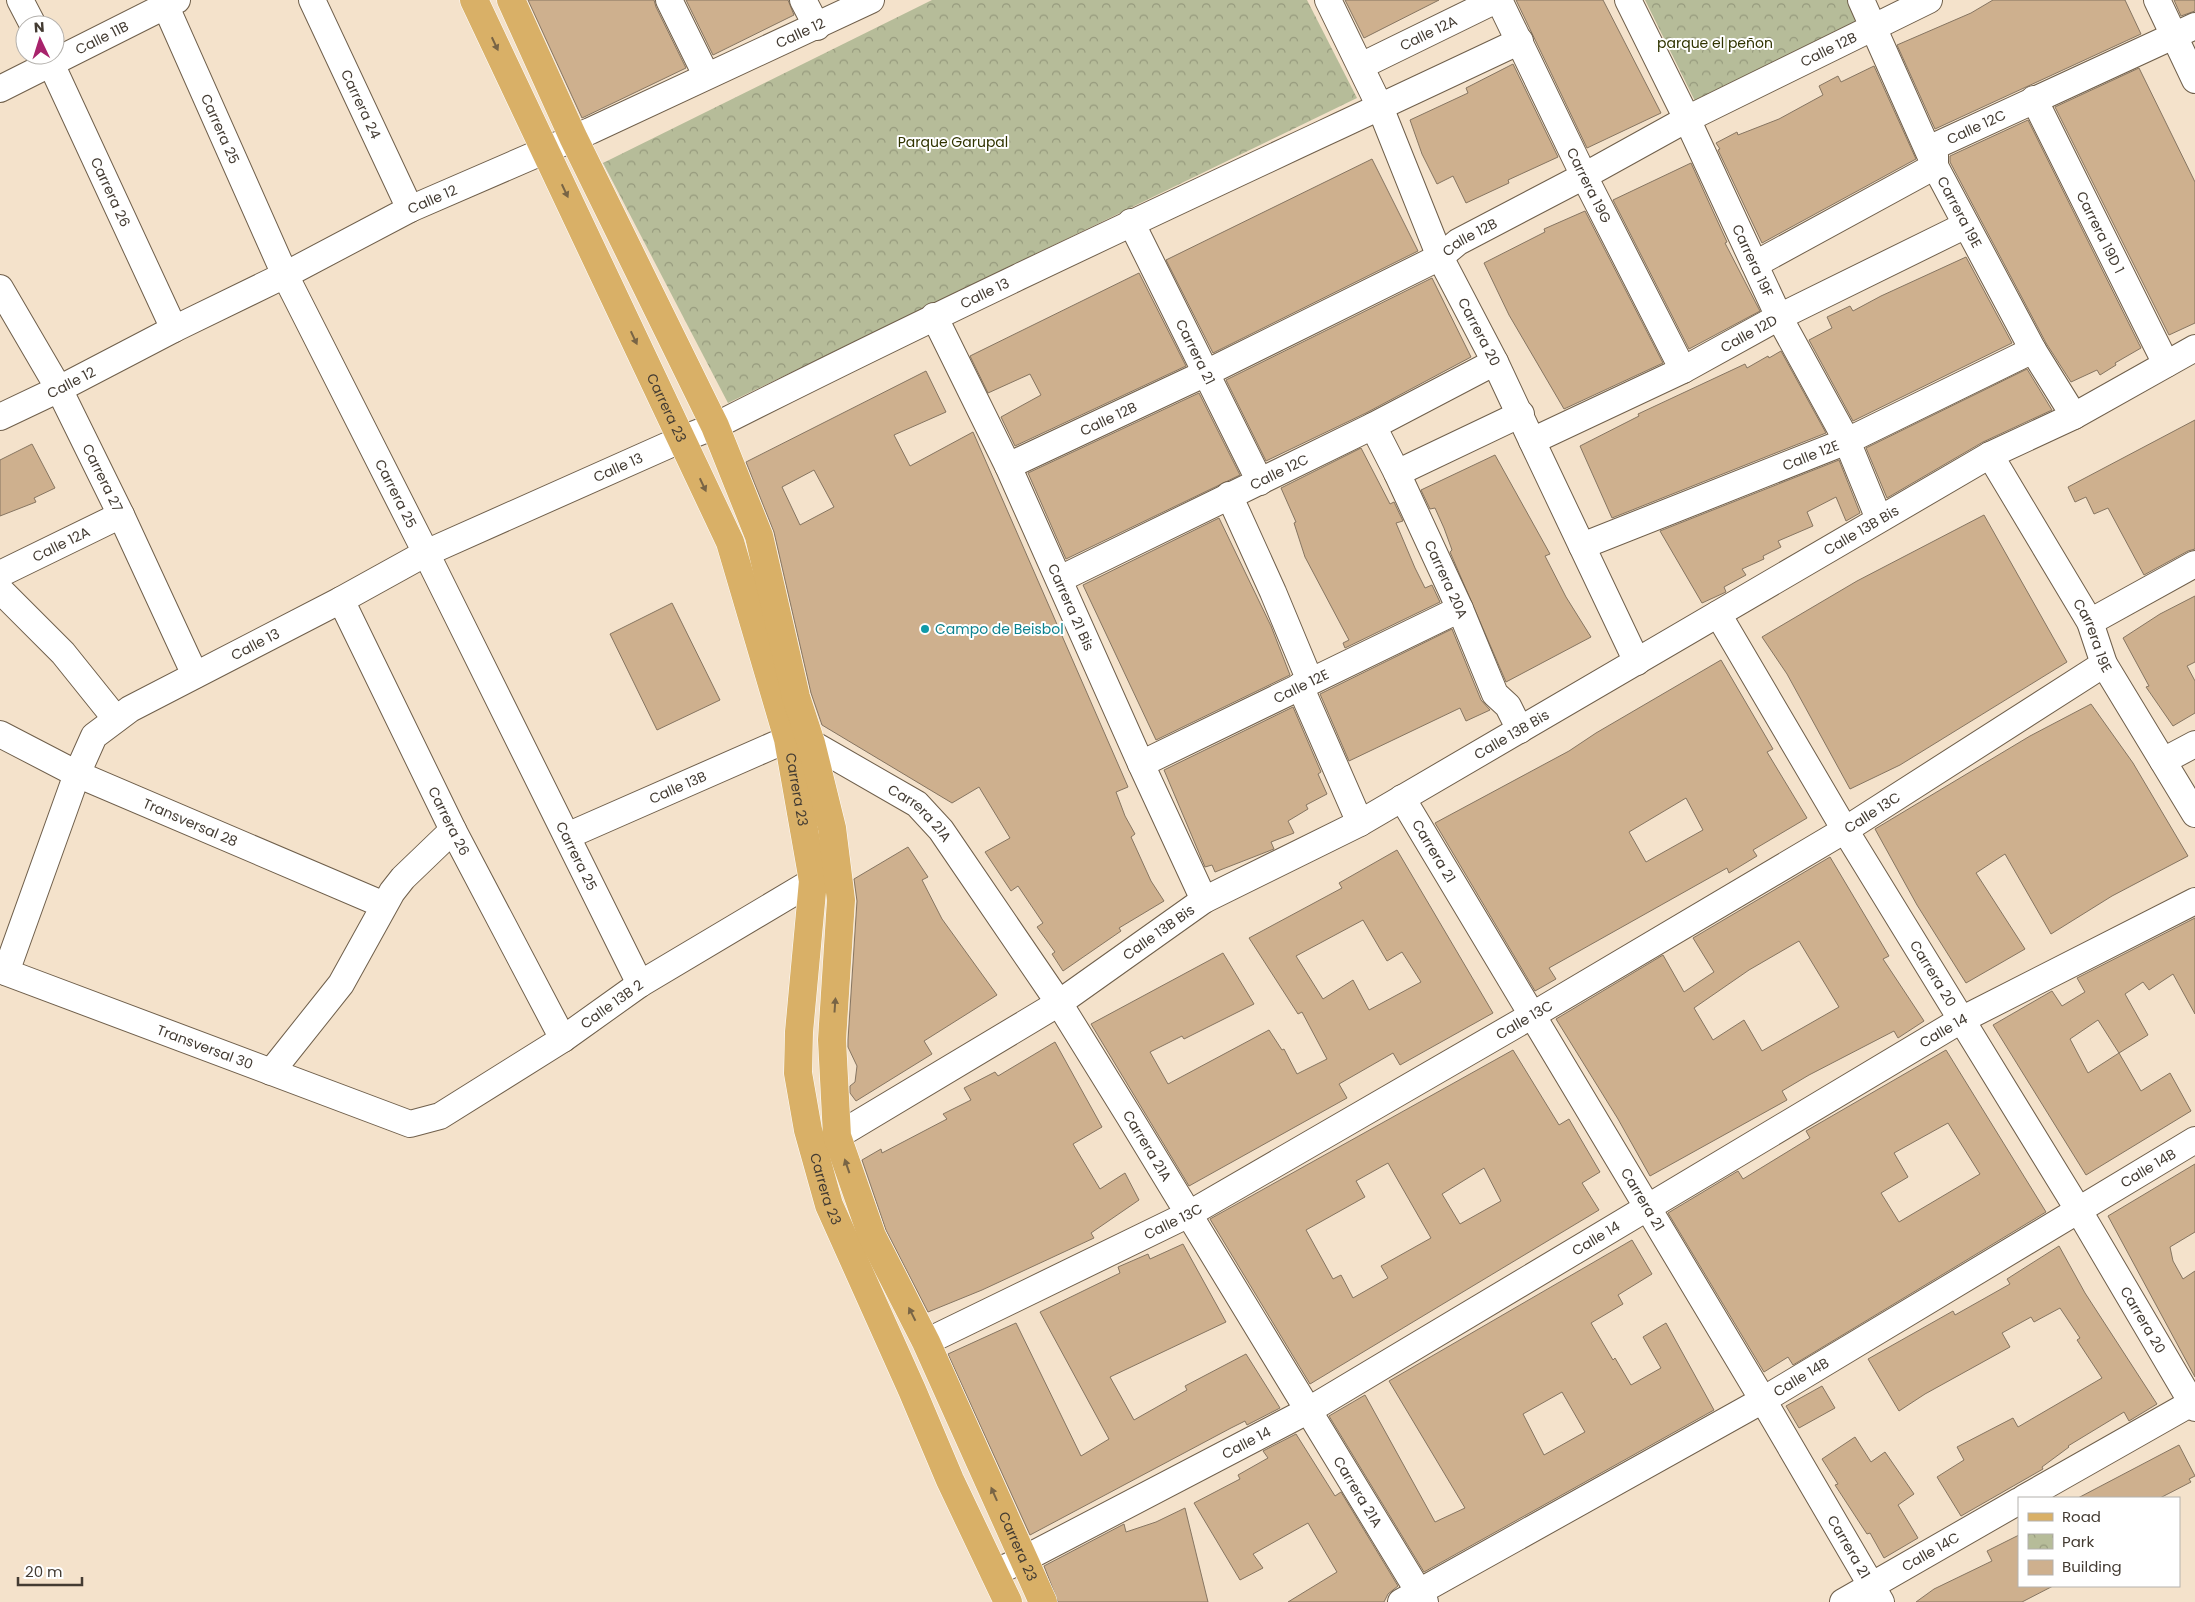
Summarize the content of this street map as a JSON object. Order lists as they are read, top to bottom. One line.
{"streets":{"main road":["Carrera 23"],"street":["Calle 12A","Calle 12","Calle 11B","Calle 12B","Carrera 24","Calle 12C","Carrera 25","Carrera 19G","Carrera 26","Carrera 19E","Carrera 19D 1","Carrera 19F","Calle 13","Carrera 20","Calle 12D","Carrera 21","Calle 12E","Carrera 27","Calle 13B Bis","Carrera 20A","Carrera 21 Bis","Calle 13B","Calle 13C","Carrera 21A","Transversal 28","Calle 13B 2","Calle 14","Transversal 30","Calle 14B","Calle 14C"]},"crossings":[["Calle 12A","Carrera 19G"],["Calle 12A","Carrera 20"],["Calle 12A","Carrera 27"],["Calle 12","Carrera 24"],["Calle 12","Carrera 25"],["Calle 12","Carrera 26"],["Calle 12","Carrera 23"],["Calle 12","Carrera 27"],["Calle 11B","Carrera 25"],["Calle 12B","Carrera 19G"],["Calle 12B","Carrera 19E"],["Calle 12B","Carrera 19F"],["Calle 12B","Carrera 20"],["Calle 12B","Carrera 21"],["Calle 12B","Carrera 21 Bis"],["Calle 12C","Carrera 19E"],["Calle 12C","Carrera 19D 1"],["Calle 12C","Carrera 20"],["Calle 12C","Carrera 21"],["Calle 12C","Carrera 20A"],["Calle 12C","Carrera 21 Bis"],["Carrera 25","Calle 13"],["Carrera 25","Calle 13B"],["Carrera 25","Calle 13B 2"],["Carrera 19G","Calle 13"],["Carrera 19G","Calle 12D"],["Carrera 26","Calle 13"],["Carrera 26","Calle 13B 2"],["Carrera 19E","Calle 12D"],["Carrera 19E","Calle 12E"],["Carrera 19E","Calle 13B Bis"],["Carrera 19E","Calle 13C"],["Carrera 19D 1","Calle 13B Bis"],["Carrera 19F","Calle 12D"],["Carrera 19F","Calle 12E"],["Carrera 19F","Calle 13B Bis"],["Calle 13","Carrera 20"],["Calle 13","Carrera 21"],["Calle 13","Carrera 23"],["Calle 13","Carrera 27"],["Calle 13","Carrera 21 Bis"],["Calle 13","Transversal 28"],["Calle 13","Transversal 30"],["Carrera 20","Calle 12D"],["Carrera 20","Calle 12E"],["Carrera 20","Calle 13B Bis"],["Carrera 20","Calle 13C"],["Carrera 20","Calle 14"],["Carrera 20","Calle 14B"],["Carrera 21","Calle 13B Bis"],["Carrera 21","Calle 13C"],["Carrera 21","Calle 14"],["Carrera 21","Calle 14B"],["Carrera 21","Calle 14C"],["Carrera 23","Calle 13B Bis"],["Carrera 23","Calle 13B"],["Carrera 23","Calle 13C"],["Carrera 23","Carrera 21A"],["Carrera 23","Calle 13B 2"],["Carrera 23","Calle 14"],["Calle 12E","Carrera 20A"],["Calle 12E","Carrera 21 Bis"],["Calle 13B Bis","Carrera 20A"],["Calle 13B Bis","Carrera 21 Bis"],["Calle 13B Bis","Carrera 21A"],["Calle 13B","Carrera 21A"],["Calle 13C","Carrera 21A"],["Carrera 21A","Calle 14"],["Carrera 21A","Calle 14B"],["Calle 13B 2","Transversal 30"]],"parks":["parque el peñon","Parque Garupal"],"places":["Campo de Beisbol"],"legend":["Road","Park","Building"],"scale_bar":"20 m","north":"top"}
